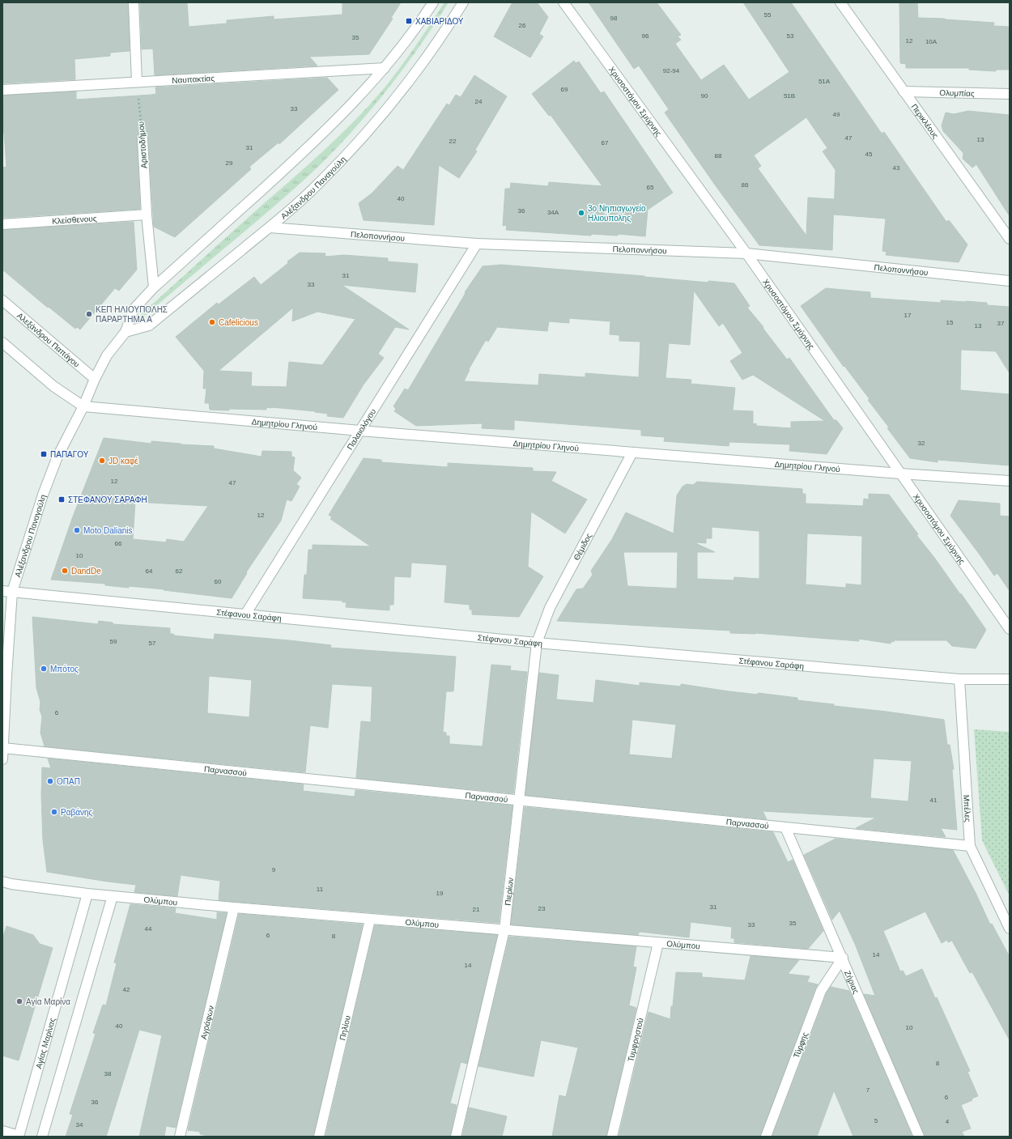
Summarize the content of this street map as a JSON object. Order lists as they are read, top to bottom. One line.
{"streets":{"street":["Ναυπακτίας","Ολυμπίας","Χρυσοστόμου Σμύρνης","Περικλέους","Αριστοδήμου","Αλέξανδρου Παναγούλη","Κλείσθενους","Πελοποννήσου","Αλεξάνδρου Παπάγου","Δημητρίου Γληνού","Παλαιολόγου","Θέμιδος","Στέφανου Σαράφη","Παρνασσού","Μπέλες","Πιερίων","Ολύμπου","Ζήριας","Αγράφων","Πηλίου","Τυμφρηστού","Αγίας Μαρίνας","Τύρφης"]},"crossings":[["Ναυπακτίας","Αριστοδήμου"],["Ναυπακτίας","Αλέξανδρου Παναγούλη"],["Ολυμπίας","Περικλέους"],["Χρυσοστόμου Σμύρνης","Πελοποννήσου"],["Χρυσοστόμου Σμύρνης","Δημητρίου Γληνού"],["Αριστοδήμου","Αλέξανδρου Παναγούλη"],["Αριστοδήμου","Κλείσθενους"],["Αλέξανδρου Παναγούλη","Πελοποννήσου"],["Αλέξανδρου Παναγούλη","Αλεξάνδρου Παπάγου"],["Αλέξανδρου Παναγούλη","Δημητρίου Γληνού"],["Αλέξανδρου Παναγούλη","Στέφανου Σαράφη"],["Αλέξανδρου Παναγούλη","Παρνασσού"],["Πελοποννήσου","Παλαιολόγου"],["Δημητρίου Γληνού","Παλαιολόγου"],["Δημητρίου Γληνού","Θέμιδος"],["Παλαιολόγου","Στέφανου Σαράφη"],["Θέμιδος","Στέφανου Σαράφη"],["Θέμιδος","Πιερίων"],["Στέφανου Σαράφη","Μπέλες"],["Στέφανου Σαράφη","Πιερίων"],["Παρνασσού","Μπέλες"],["Παρνασσού","Πιερίων"],["Παρνασσού","Ζήριας"],["Πιερίων","Ολύμπου"],["Ολύμπου","Ζήριας"],["Ολύμπου","Αγράφων"],["Ολύμπου","Πηλίου"],["Ολύμπου","Τυμφρηστού"],["Ολύμπου","Αγίας Μαρίνας"],["Ολύμπου","Τύρφης"],["Ζήριας","Τύρφης"]],"places":{"transit":["ΧΑΒΙΑΡΙΔΟΥ","ΠΑΠΑΓΟΥ","ΣΤΕΦΑΝΟΥ ΣΑΡΑΦΗ"],"other":["3o Νηπιαγωγείο Ηλιούπολης","ΚΕΠ ΗΛΙΟΥΠΟΛΗΣ ΠΑΡΑΡΤΗΜΑ Α","Cafelicious","JD καφέ","Moto Dalianis","DandDe","Μπότος","ΟΠΑΠ","Ραβάνης","Αγία Μαρίνα"]},"house_numbers":["55","98","26","96","53","35","12","10Α","92-94","51Α","69","90","51Β","24","33","49","47","13","22","67","31","45","88","29","43","86","65","40","36","34Α","31","33","17","15","37","13","32","12","47","12","66","10","64","62","60","59","57","6","41","9","11","19","31","23","21","35","33","44","6","8","14","14","42","40","10","8","38","7","6","36","5","4","34"]}
